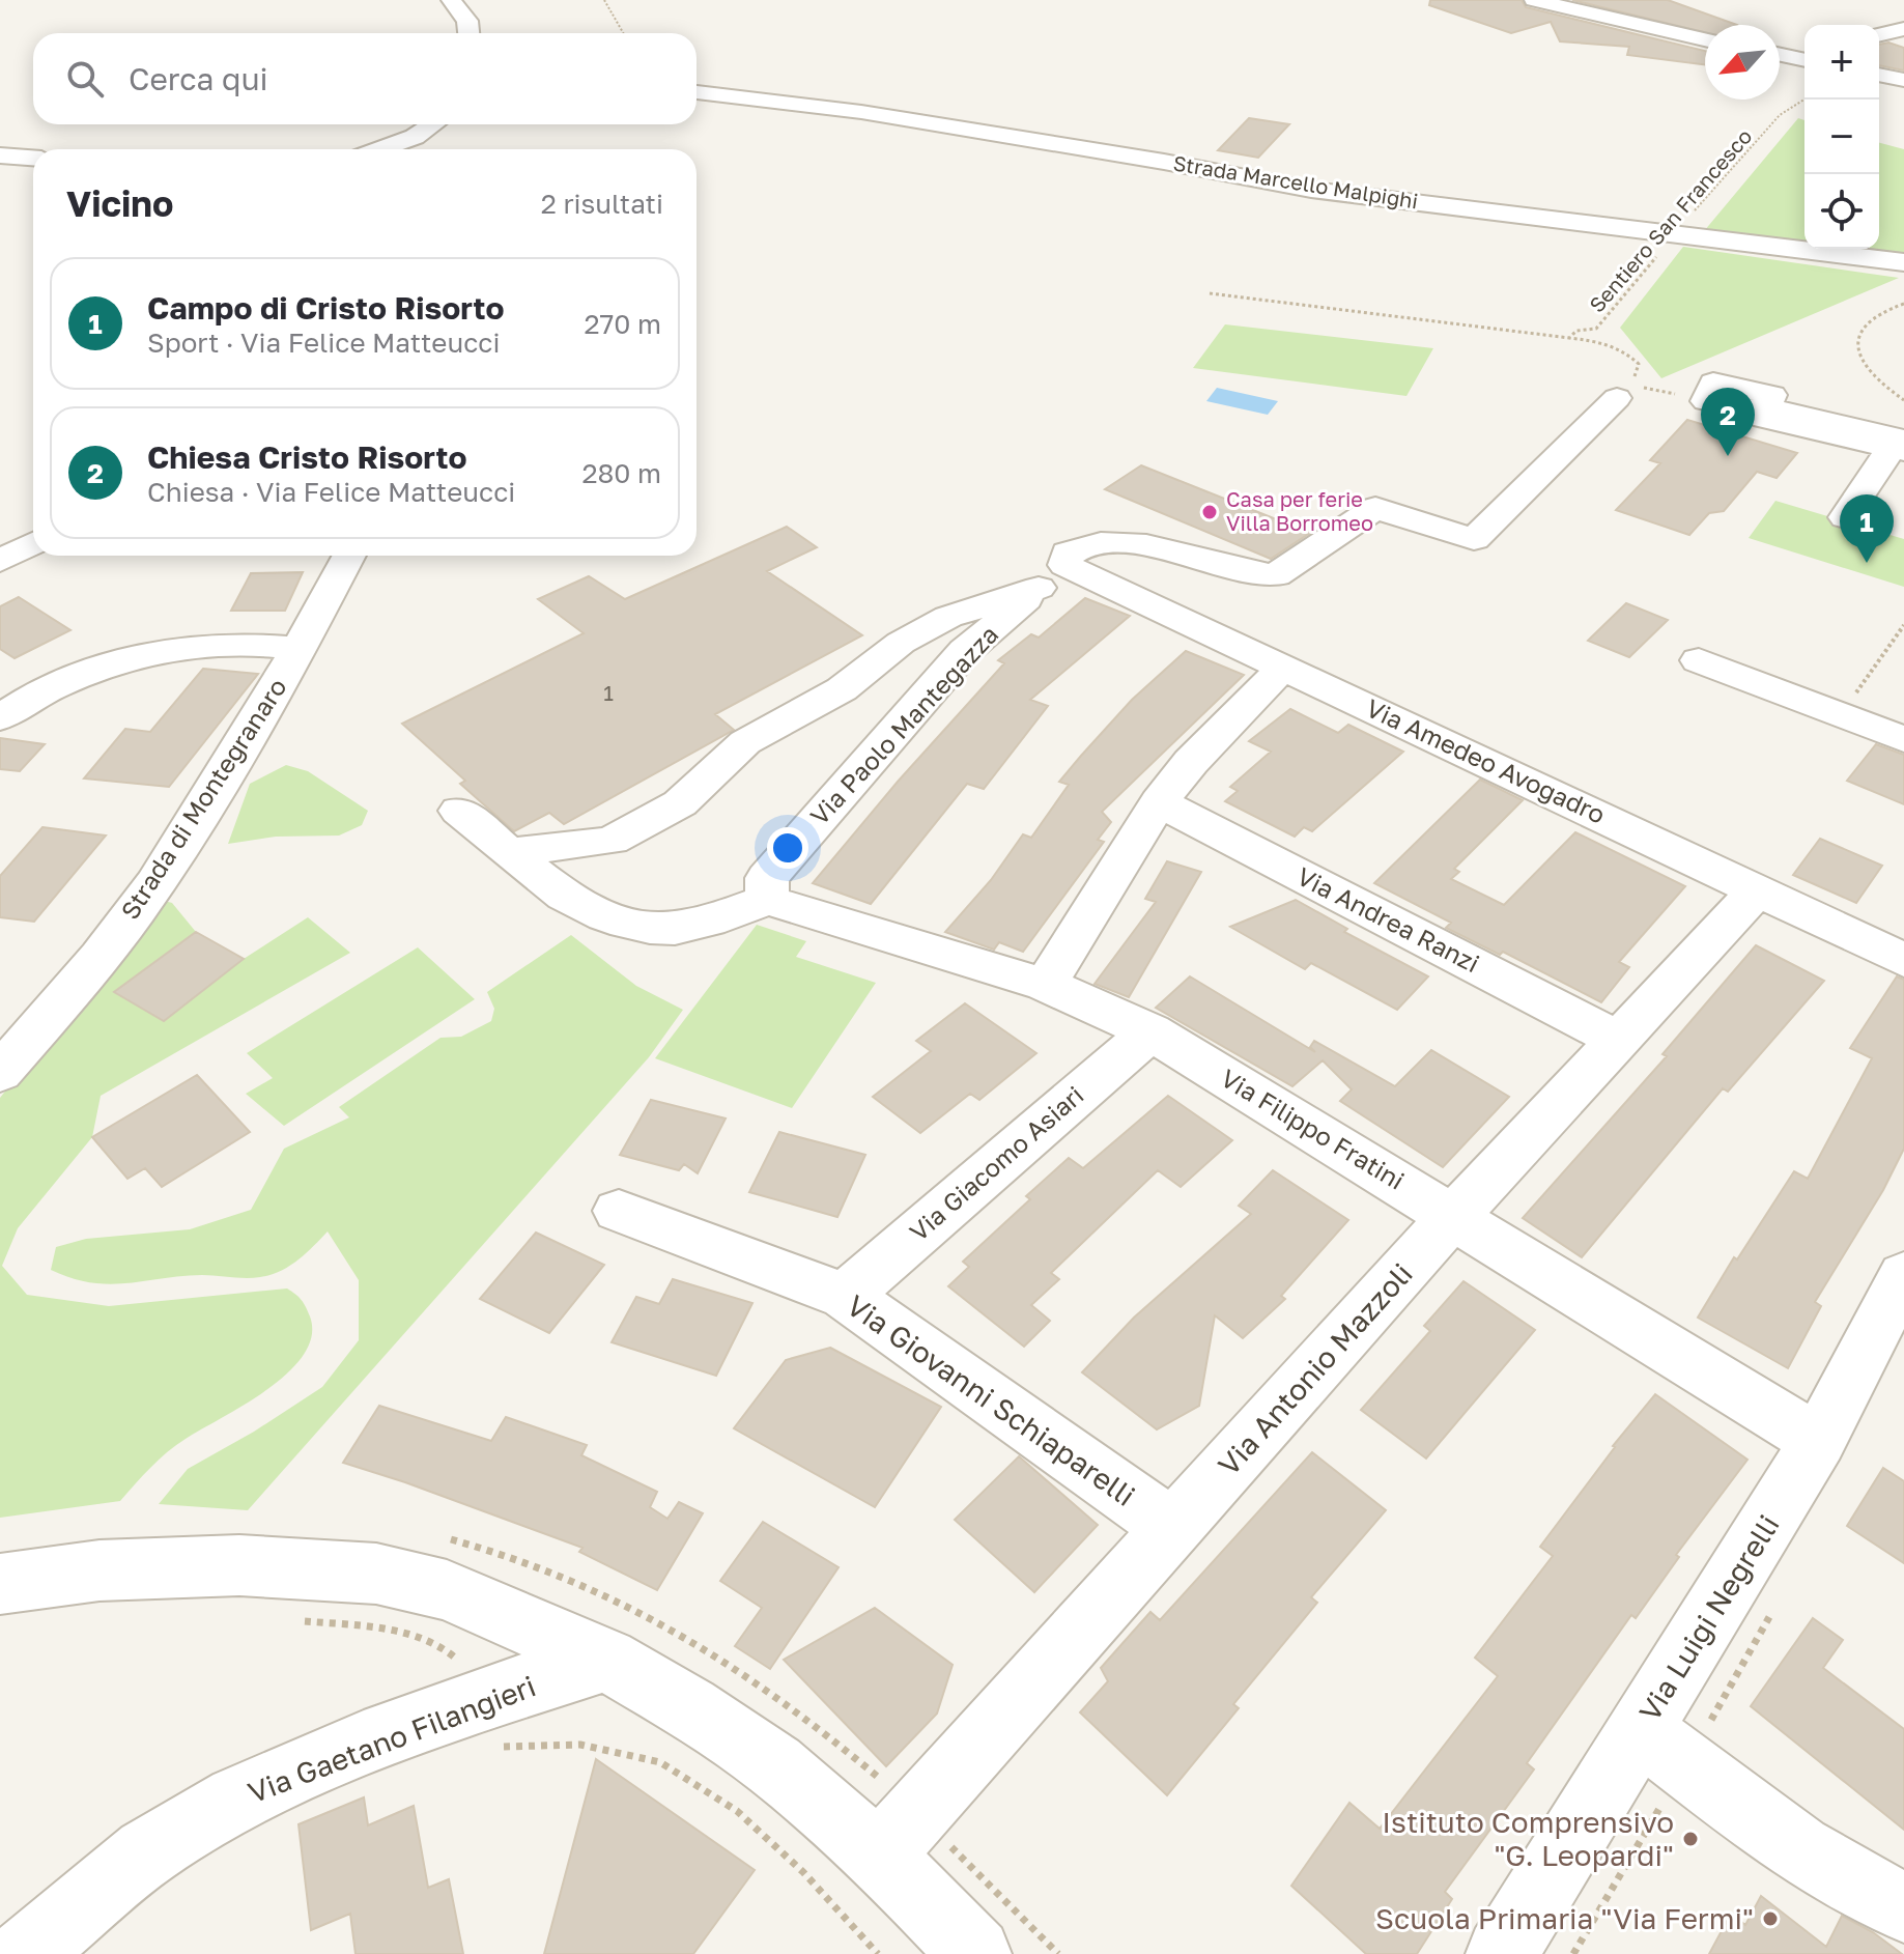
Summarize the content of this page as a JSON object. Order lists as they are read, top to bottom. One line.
{"streets":{"street":["Strada Marcello Malpighi","Via Paolo Mantegazza","Via Amedeo Avogadro","Strada di Montegranaro","Via Andrea Ranzi","Via Filippo Fratini","Via Giacomo Asiari","Via Antonio Mazzoli","Via Giovanni Schiaparelli","Via Luigi Negrelli","Via Gaetano Filangieri"],"path":["Sentiero San Francesco"]},"crossings":[["Strada Marcello Malpighi","Sentiero San Francesco"],["Via Paolo Mantegazza","Via Amedeo Avogadro"],["Via Paolo Mantegazza","Via Filippo Fratini"],["Via Amedeo Avogadro","Via Antonio Mazzoli"],["Via Andrea Ranzi","Via Antonio Mazzoli"],["Via Filippo Fratini","Via Giacomo Asiari"],["Via Filippo Fratini","Via Antonio Mazzoli"],["Via Filippo Fratini","Via Luigi Negrelli"],["Via Giacomo Asiari","Via Giovanni Schiaparelli"],["Via Antonio Mazzoli","Via Giovanni Schiaparelli"]],"places":["Casa per ferie Villa Borromeo","Istituto Comprensivo \"G. Leopardi\"","Scuola Primaria \"Via Fermi\""],"house_numbers":["1"],"north":"bottom left","page":{"map_buttons":["+","−"],"search":"Cerca qui","heading":["Vicino","2 risultati"],"list":[{"mark":"1","name":"Campo di Cristo Risorto","note":"Sport · Via Felice Matteucci","value":"270 m"},{"mark":"2","name":"Chiesa Cristo Risorto","note":"Chiesa · Via Felice Matteucci","value":"280 m"}],"pins":["2","1"]}}
